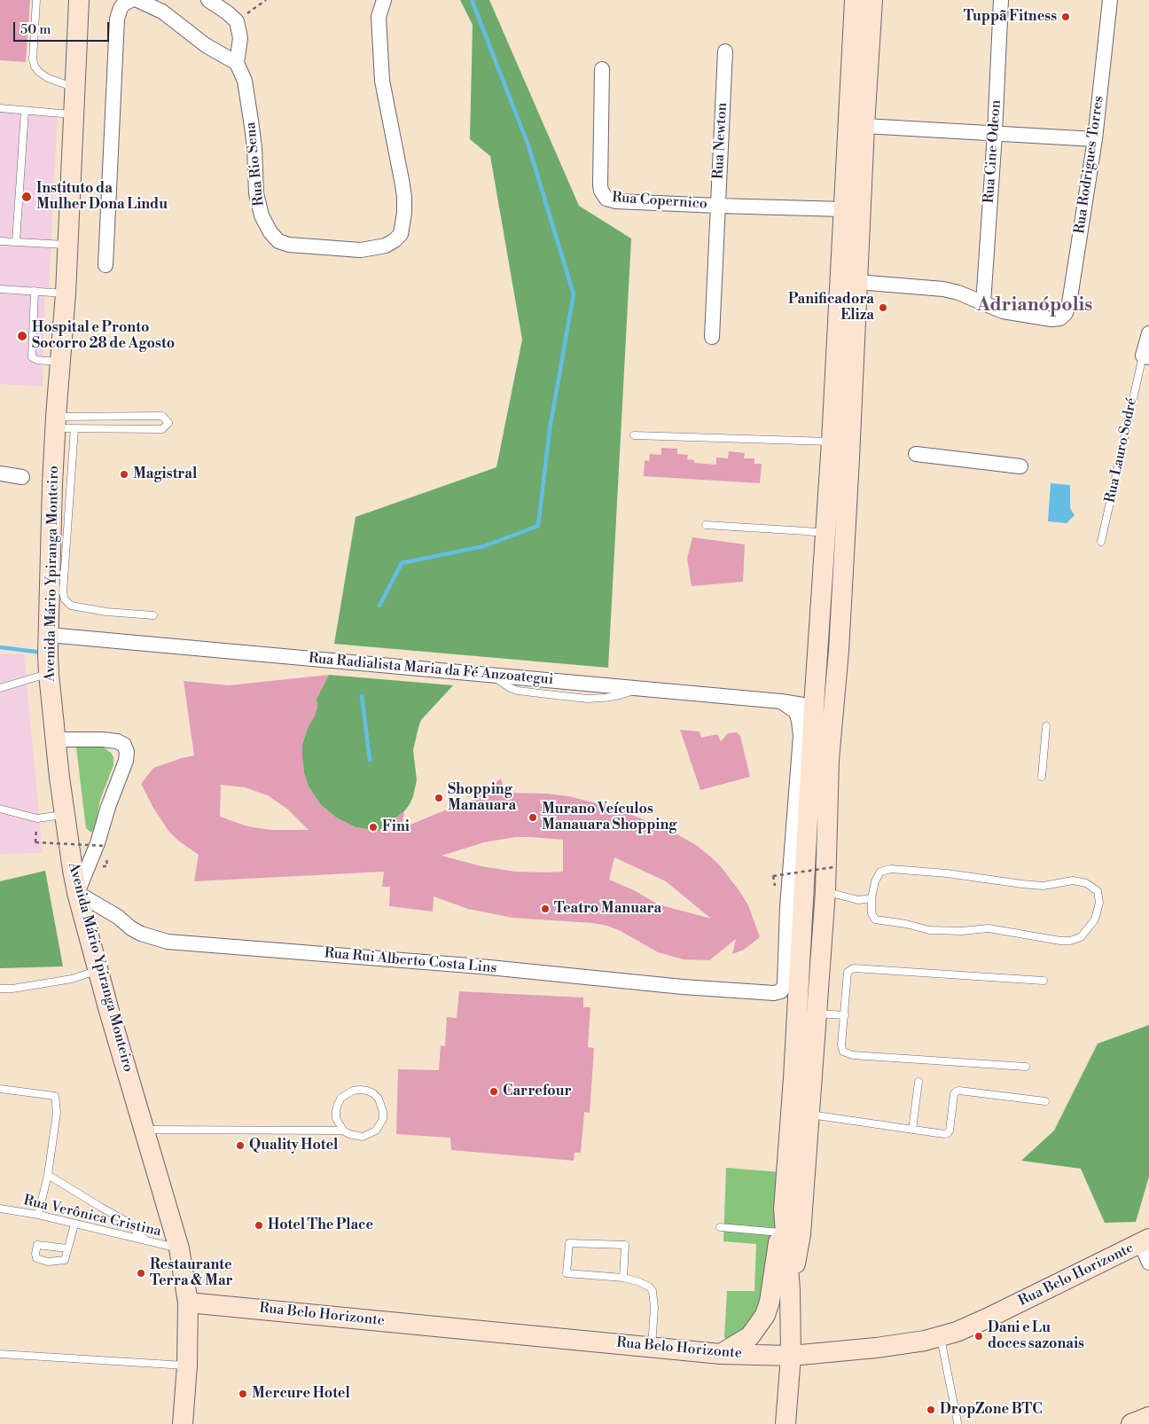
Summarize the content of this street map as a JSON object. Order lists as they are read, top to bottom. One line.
{"streets":{"main road":["Avenida Mário Ypiranga Monteiro","Rua Belo Horizonte"],"street":["Rua Newton","Rua Cine Odeon","Rua Rio Sena","Rua Rodrigues Torres","Rua Copernico","Rua Lauro Sodré","Rua Radialista Maria da Fé Anzoategui","Rua Rui Alberto Costa Lins"],"lane":["Rua Verônica Cristina"]},"crossings":[["Rua Newton","Rua Copernico"],["Rua Cine Odeon","Rua Rodrigues Torres"],["Avenida Mário Ypiranga Monteiro","Rua Radialista Maria da Fé Anzoategui"],["Avenida Mário Ypiranga Monteiro","Rua Rui Alberto Costa Lins"],["Avenida Mário Ypiranga Monteiro","Rua Verônica Cristina"],["Avenida Mário Ypiranga Monteiro","Rua Belo Horizonte"]],"districts":["Adrianópolis"],"places":["Tuppã Fitness","Instituto da Mulher Dona Lindu","Panificadora Eliza","Hospital e Pronto Socorro 28 de Agosto","Magistral","Shopping Manauara","Murano Veículos Manauara Shopping","Fini","Teatro Manuara","Carrefour","Quality Hotel","Hotel The Place","Restaurante Terra & Mar","Dani e Lu doces sazonais","Mercure Hotel","DropZone BTC"],"scale_bar":"50 m"}
